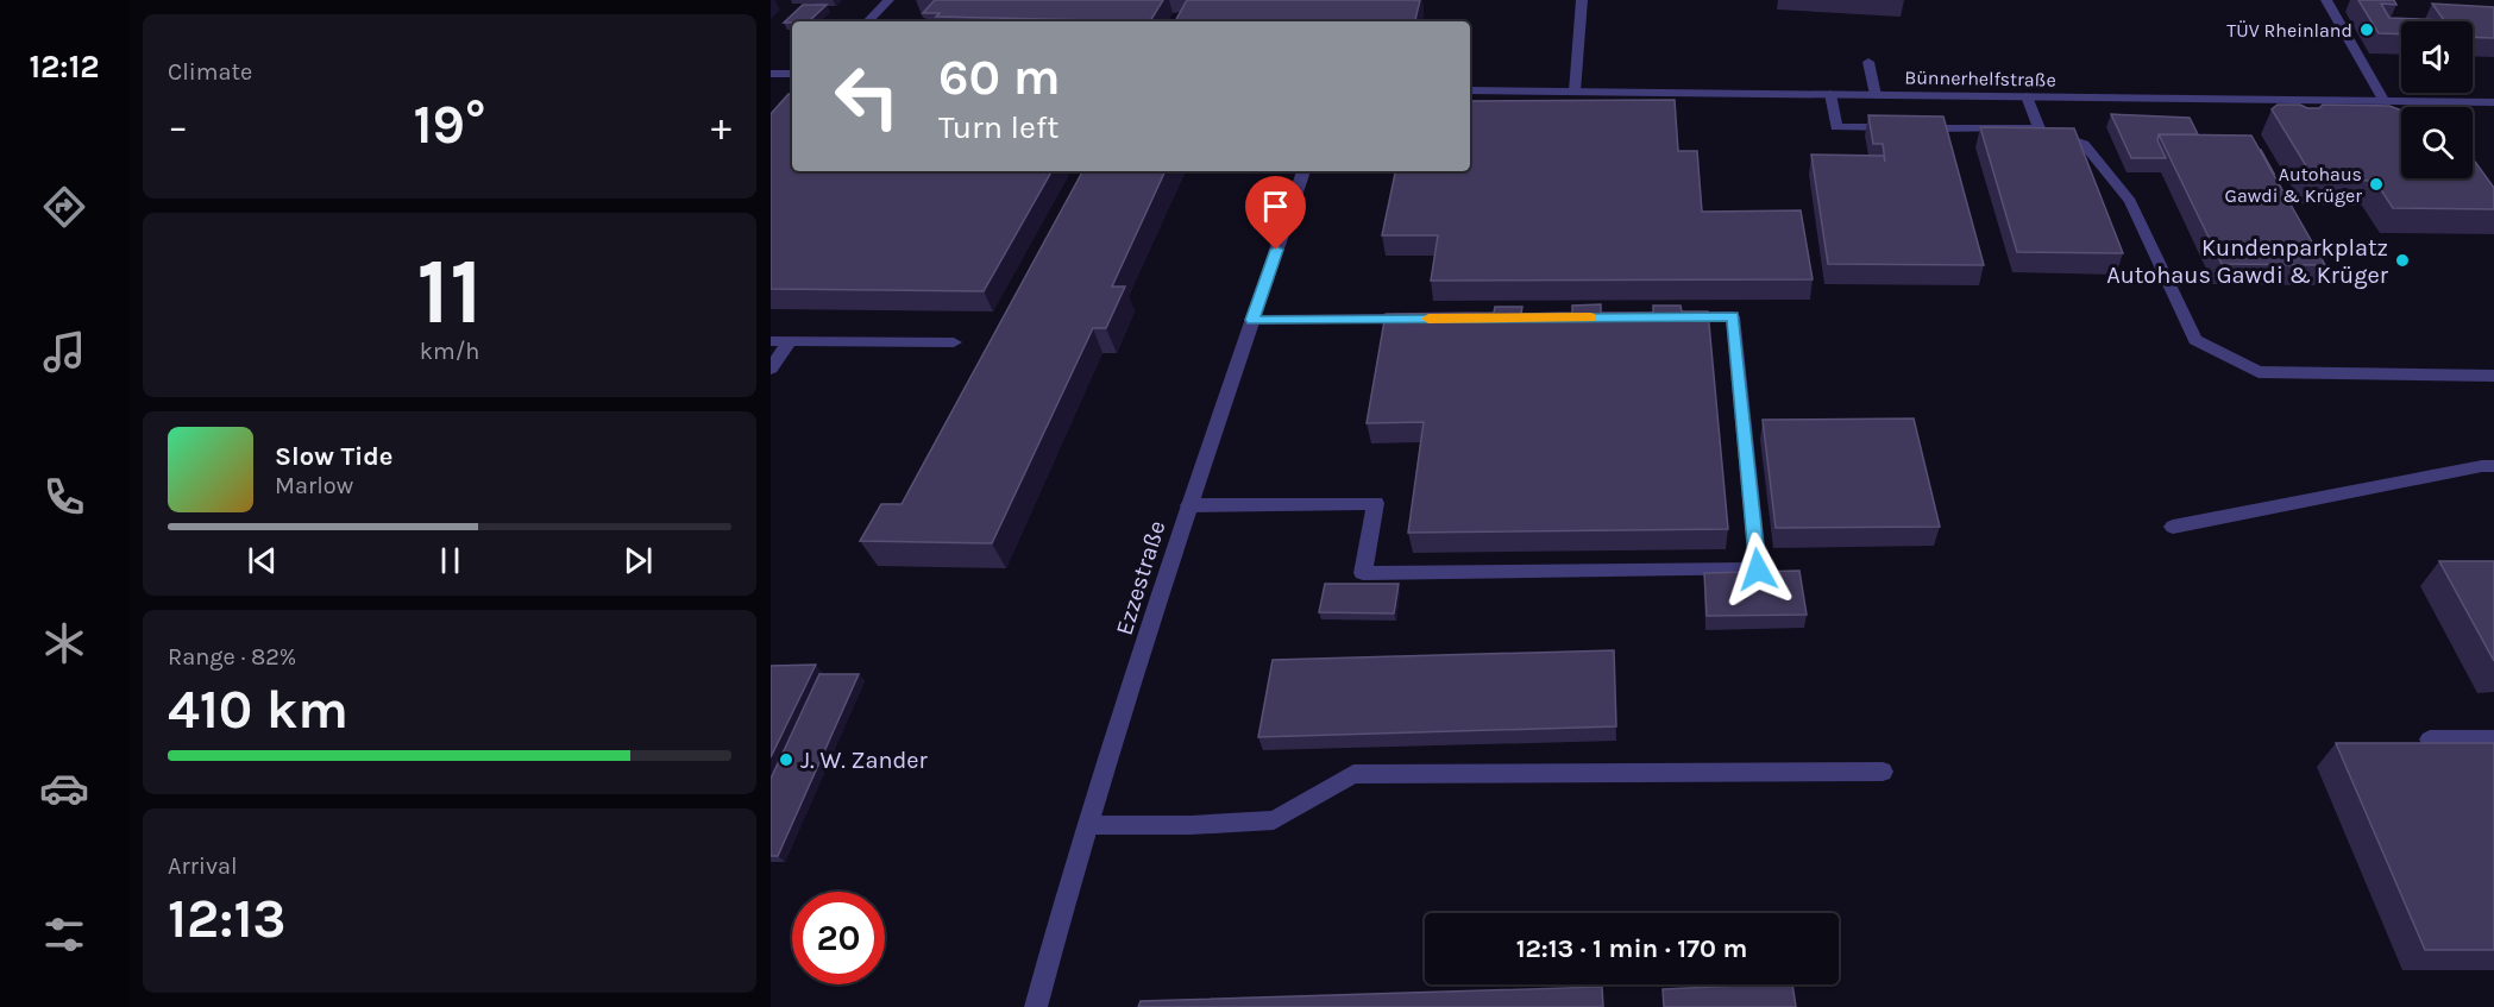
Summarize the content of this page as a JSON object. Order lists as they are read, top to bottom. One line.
{"streets":{"street":["Bünnerhelfstraße","Ezzestraße"]},"places":["TÜV Rheinland","Autohaus Gawdi & Krüger","Kundenparkplatz Autohaus Gawdi & Krüger","J. W. Zander"],"page":{"tabs":"12:12","tile":["Climate",["11","km/h"],["Range · 82%","410 km"],["Arrival","12:13"]],"turn":["60 m","Turn left"],"heat":["−","19°","+"],"song":["Slow Tide","Marlow"],"limit":"20","trip":"12:13 · 1 min · 170 m"}}
